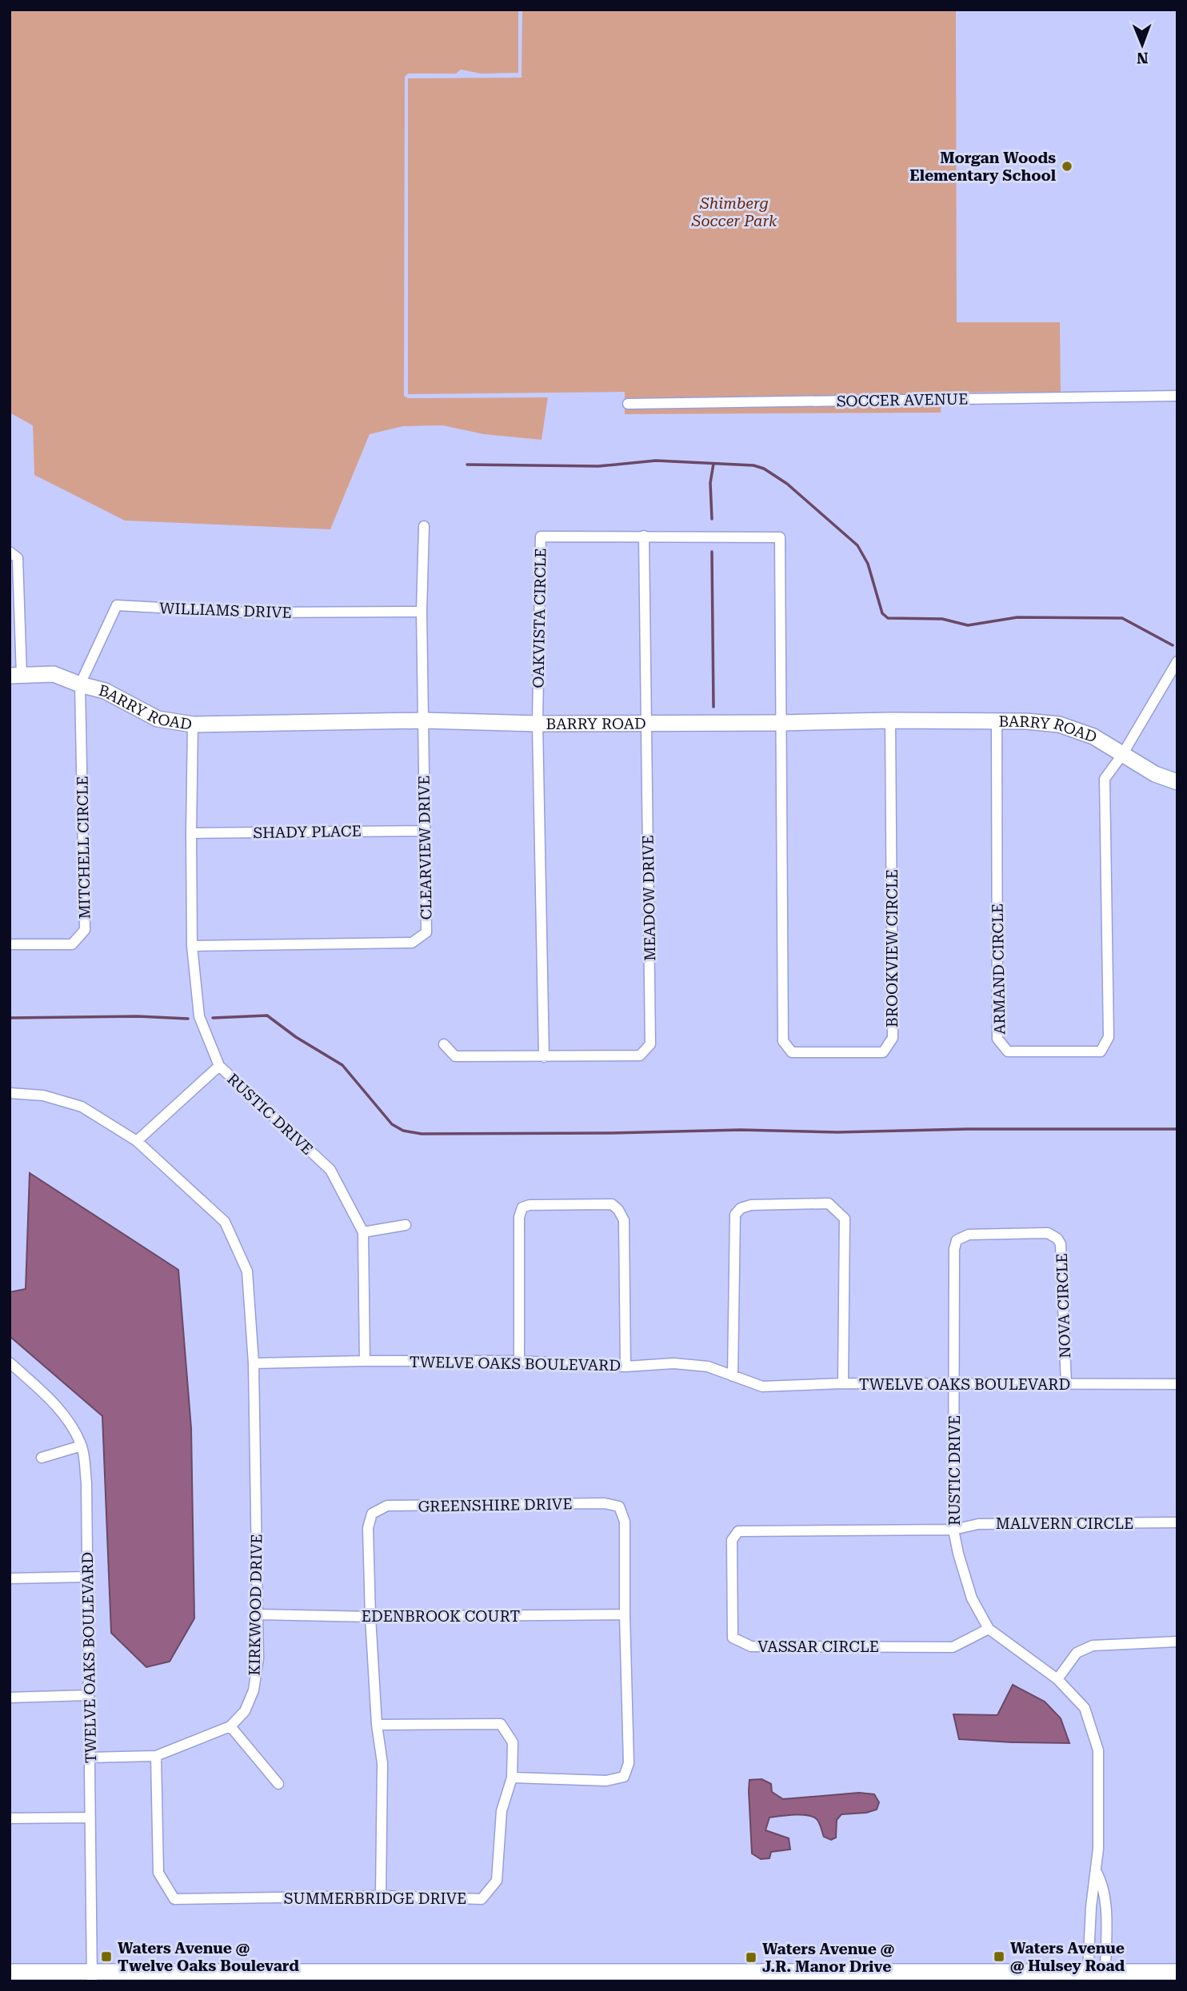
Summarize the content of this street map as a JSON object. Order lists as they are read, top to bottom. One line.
{"streets":{"main road":["BARRY ROAD"],"street":["SOCCER AVENUE","WILLIAMS DRIVE","OAKVISTA CIRCLE","SHADY PLACE","MITCHELL CIRCLE","CLEARVIEW DRIVE","MEADOW DRIVE","BROOKVIEW CIRCLE","ARMAND CIRCLE","RUSTIC DRIVE","NOVA CIRCLE","TWELVE OAKS BOULEVARD","GREENSHIRE DRIVE","MALVERN CIRCLE","KIRKWOOD DRIVE","EDENBROOK COURT","VASSAR CIRCLE","SUMMERBRIDGE DRIVE"]},"crossings":[["WILLIAMS DRIVE","BARRY ROAD"],["WILLIAMS DRIVE","MITCHELL CIRCLE"],["WILLIAMS DRIVE","CLEARVIEW DRIVE"],["OAKVISTA CIRCLE","BARRY ROAD"],["OAKVISTA CIRCLE","MEADOW DRIVE"],["OAKVISTA CIRCLE","BROOKVIEW CIRCLE"],["BARRY ROAD","MITCHELL CIRCLE"],["BARRY ROAD","CLEARVIEW DRIVE"],["BARRY ROAD","MEADOW DRIVE"],["BARRY ROAD","BROOKVIEW CIRCLE"],["BARRY ROAD","ARMAND CIRCLE"],["BARRY ROAD","RUSTIC DRIVE"],["SHADY PLACE","CLEARVIEW DRIVE"],["SHADY PLACE","RUSTIC DRIVE"],["CLEARVIEW DRIVE","RUSTIC DRIVE"],["RUSTIC DRIVE","NOVA CIRCLE"],["RUSTIC DRIVE","TWELVE OAKS BOULEVARD"],["RUSTIC DRIVE","MALVERN CIRCLE"],["RUSTIC DRIVE","VASSAR CIRCLE"],["NOVA CIRCLE","TWELVE OAKS BOULEVARD"],["TWELVE OAKS BOULEVARD","KIRKWOOD DRIVE"],["GREENSHIRE DRIVE","EDENBROOK COURT"],["GREENSHIRE DRIVE","SUMMERBRIDGE DRIVE"],["MALVERN CIRCLE","VASSAR CIRCLE"],["KIRKWOOD DRIVE","EDENBROOK COURT"]],"parks":["Shimberg Soccer Park"],"places":{"other":["Morgan Woods Elementary School"],"transit":["Waters Avenue @ Twelve Oaks Boulevard","Waters Avenue @ Hulsey Road","Waters Avenue @ J.R. Manor Drive"]},"north":"bottom"}
